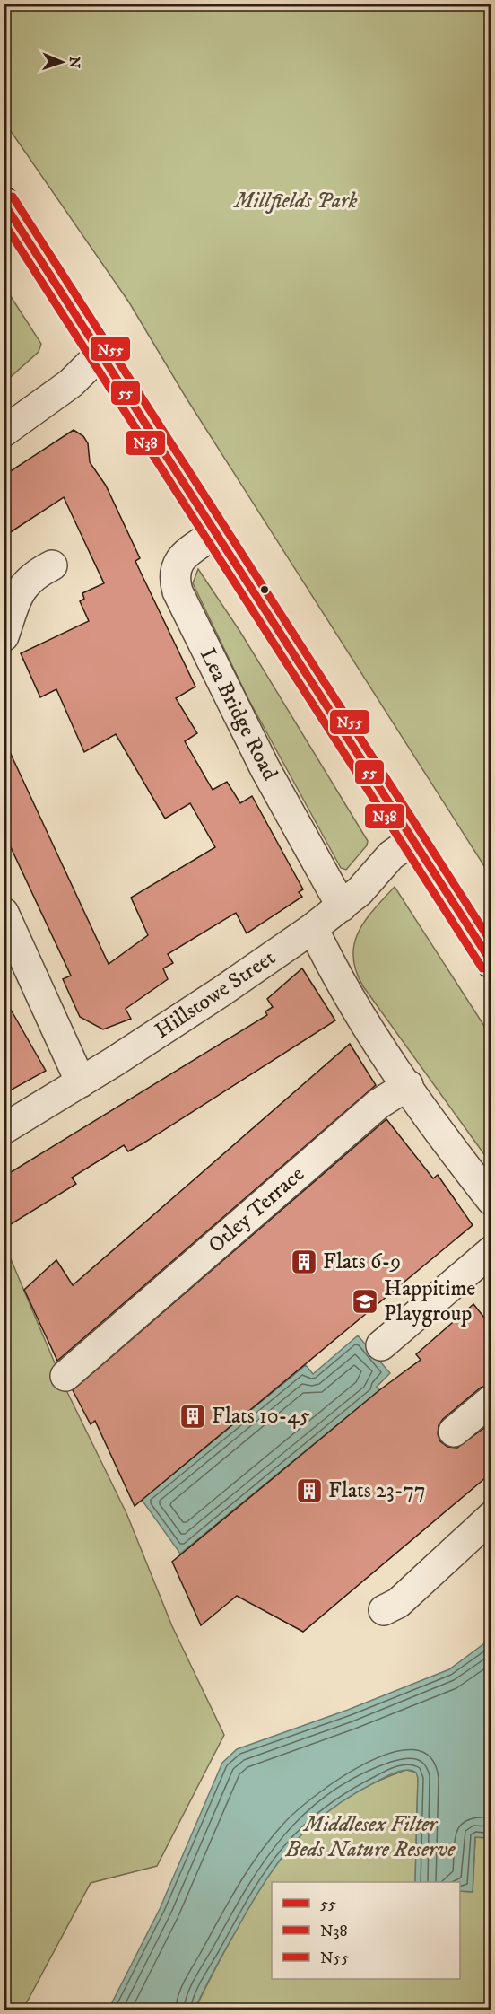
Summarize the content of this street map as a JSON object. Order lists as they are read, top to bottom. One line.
{"streets":{"street":["Lea Bridge Road","Hillstowe Street","Otley Terrace"]},"crossings":[["Lea Bridge Road","Hillstowe Street"]],"parks":["Millfields Park","Middlesex Filter Beds Nature Reserve"],"places":{"building":["Flats 6-9","Flats 10-45","Flats 23-77"],"school or university":["Happitime Playgroup"]},"lines":["transit line N55","transit line 55","transit line N38"],"legend":["55","N38","N55"],"north":"right"}
